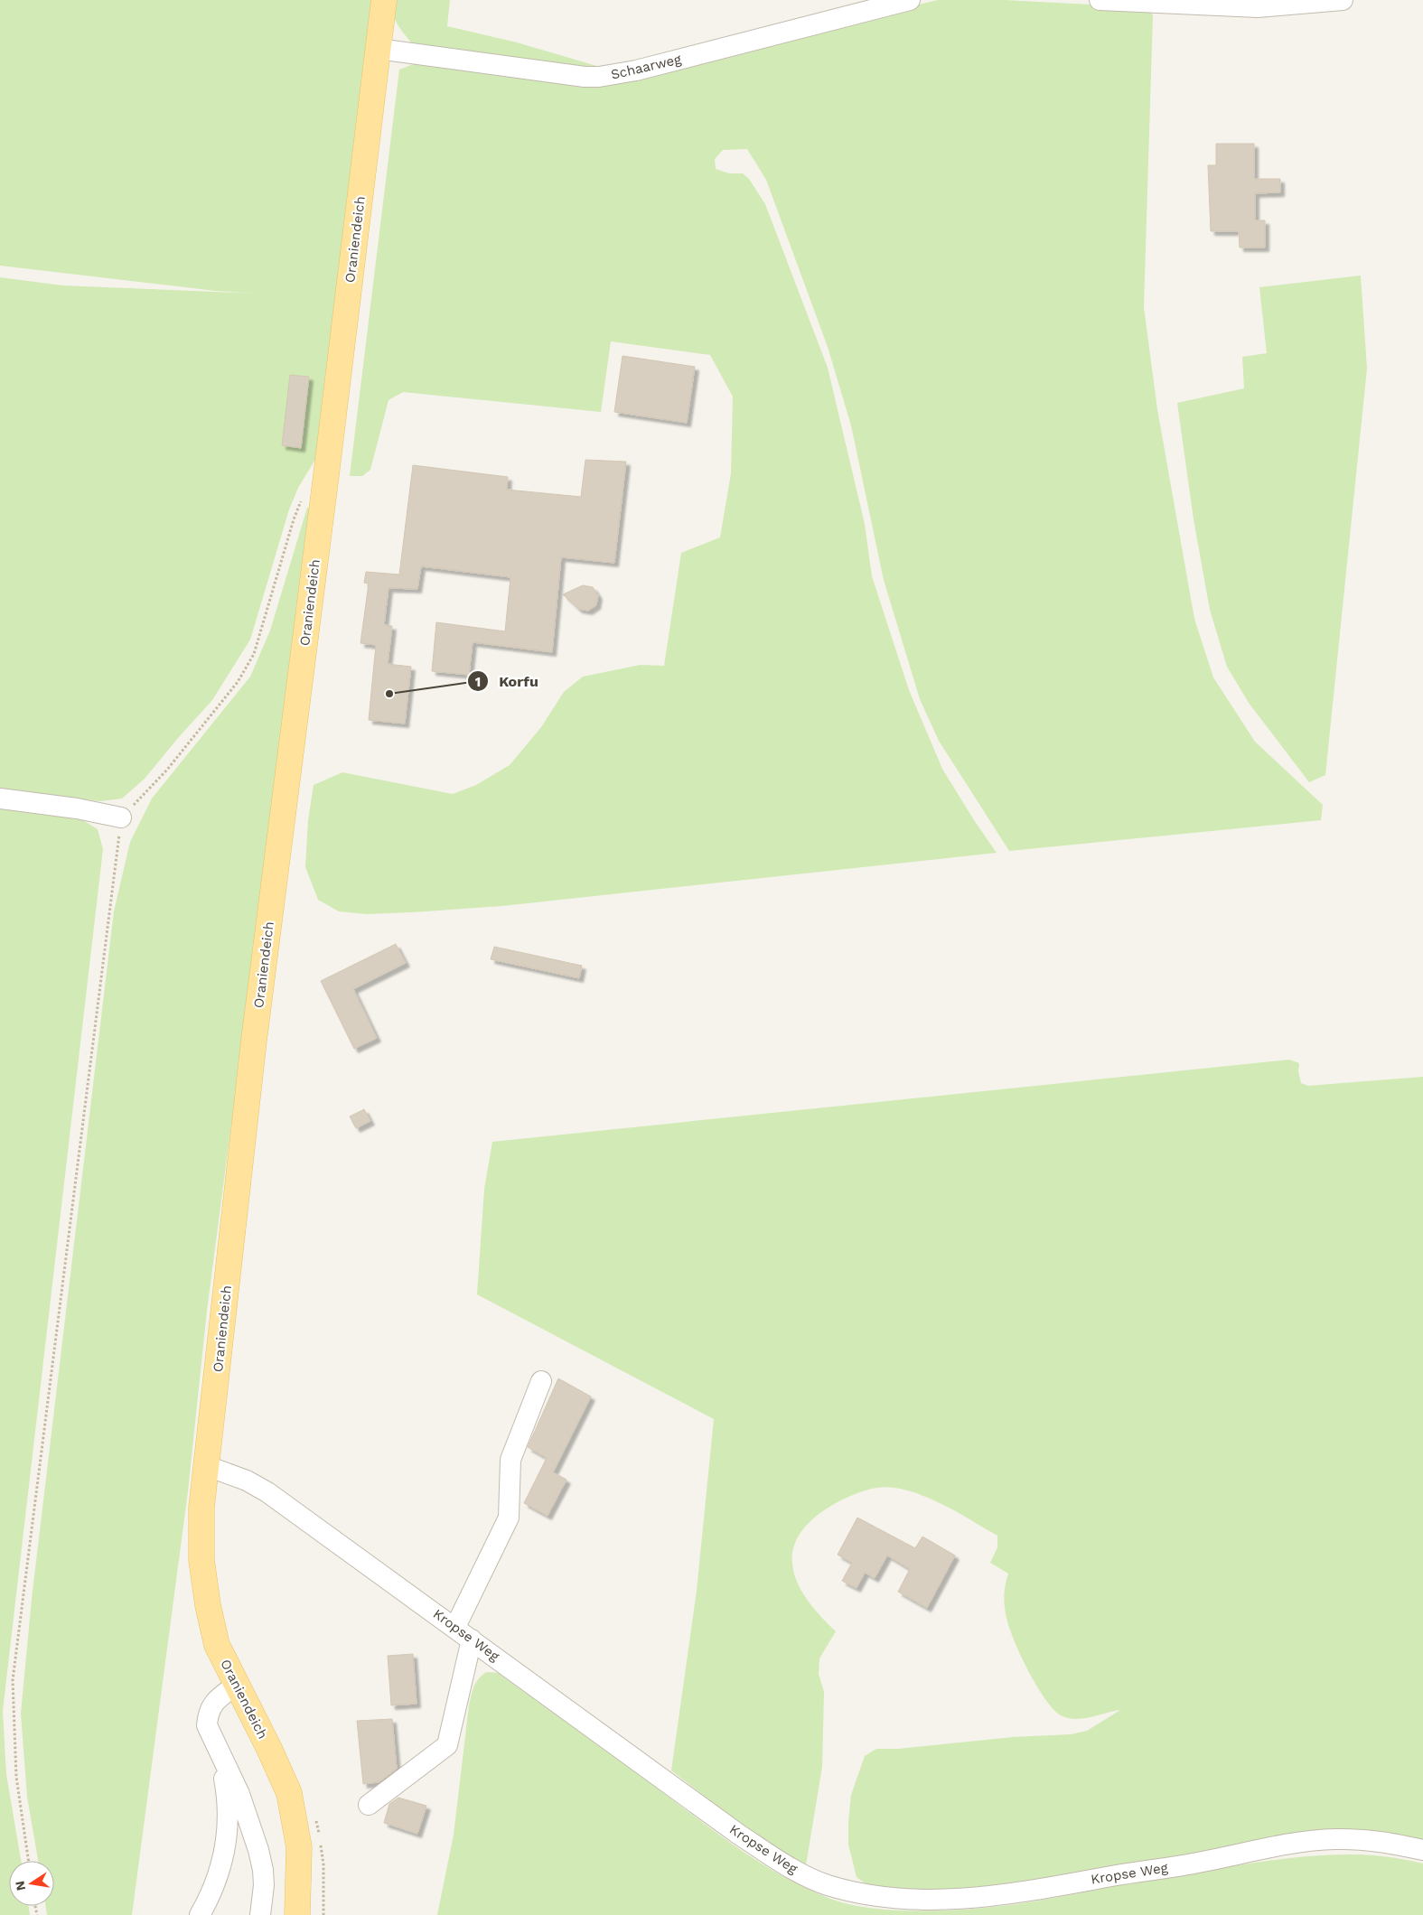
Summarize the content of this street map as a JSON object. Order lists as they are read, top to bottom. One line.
{"streets":{"main road":["Oraniendeich"],"street":["Schaarweg","Kropse Weg"]},"crossings":[["Schaarweg","Oraniendeich"],["Oraniendeich","Kropse Weg"]],"places":["Korfu"],"north":"left"}
